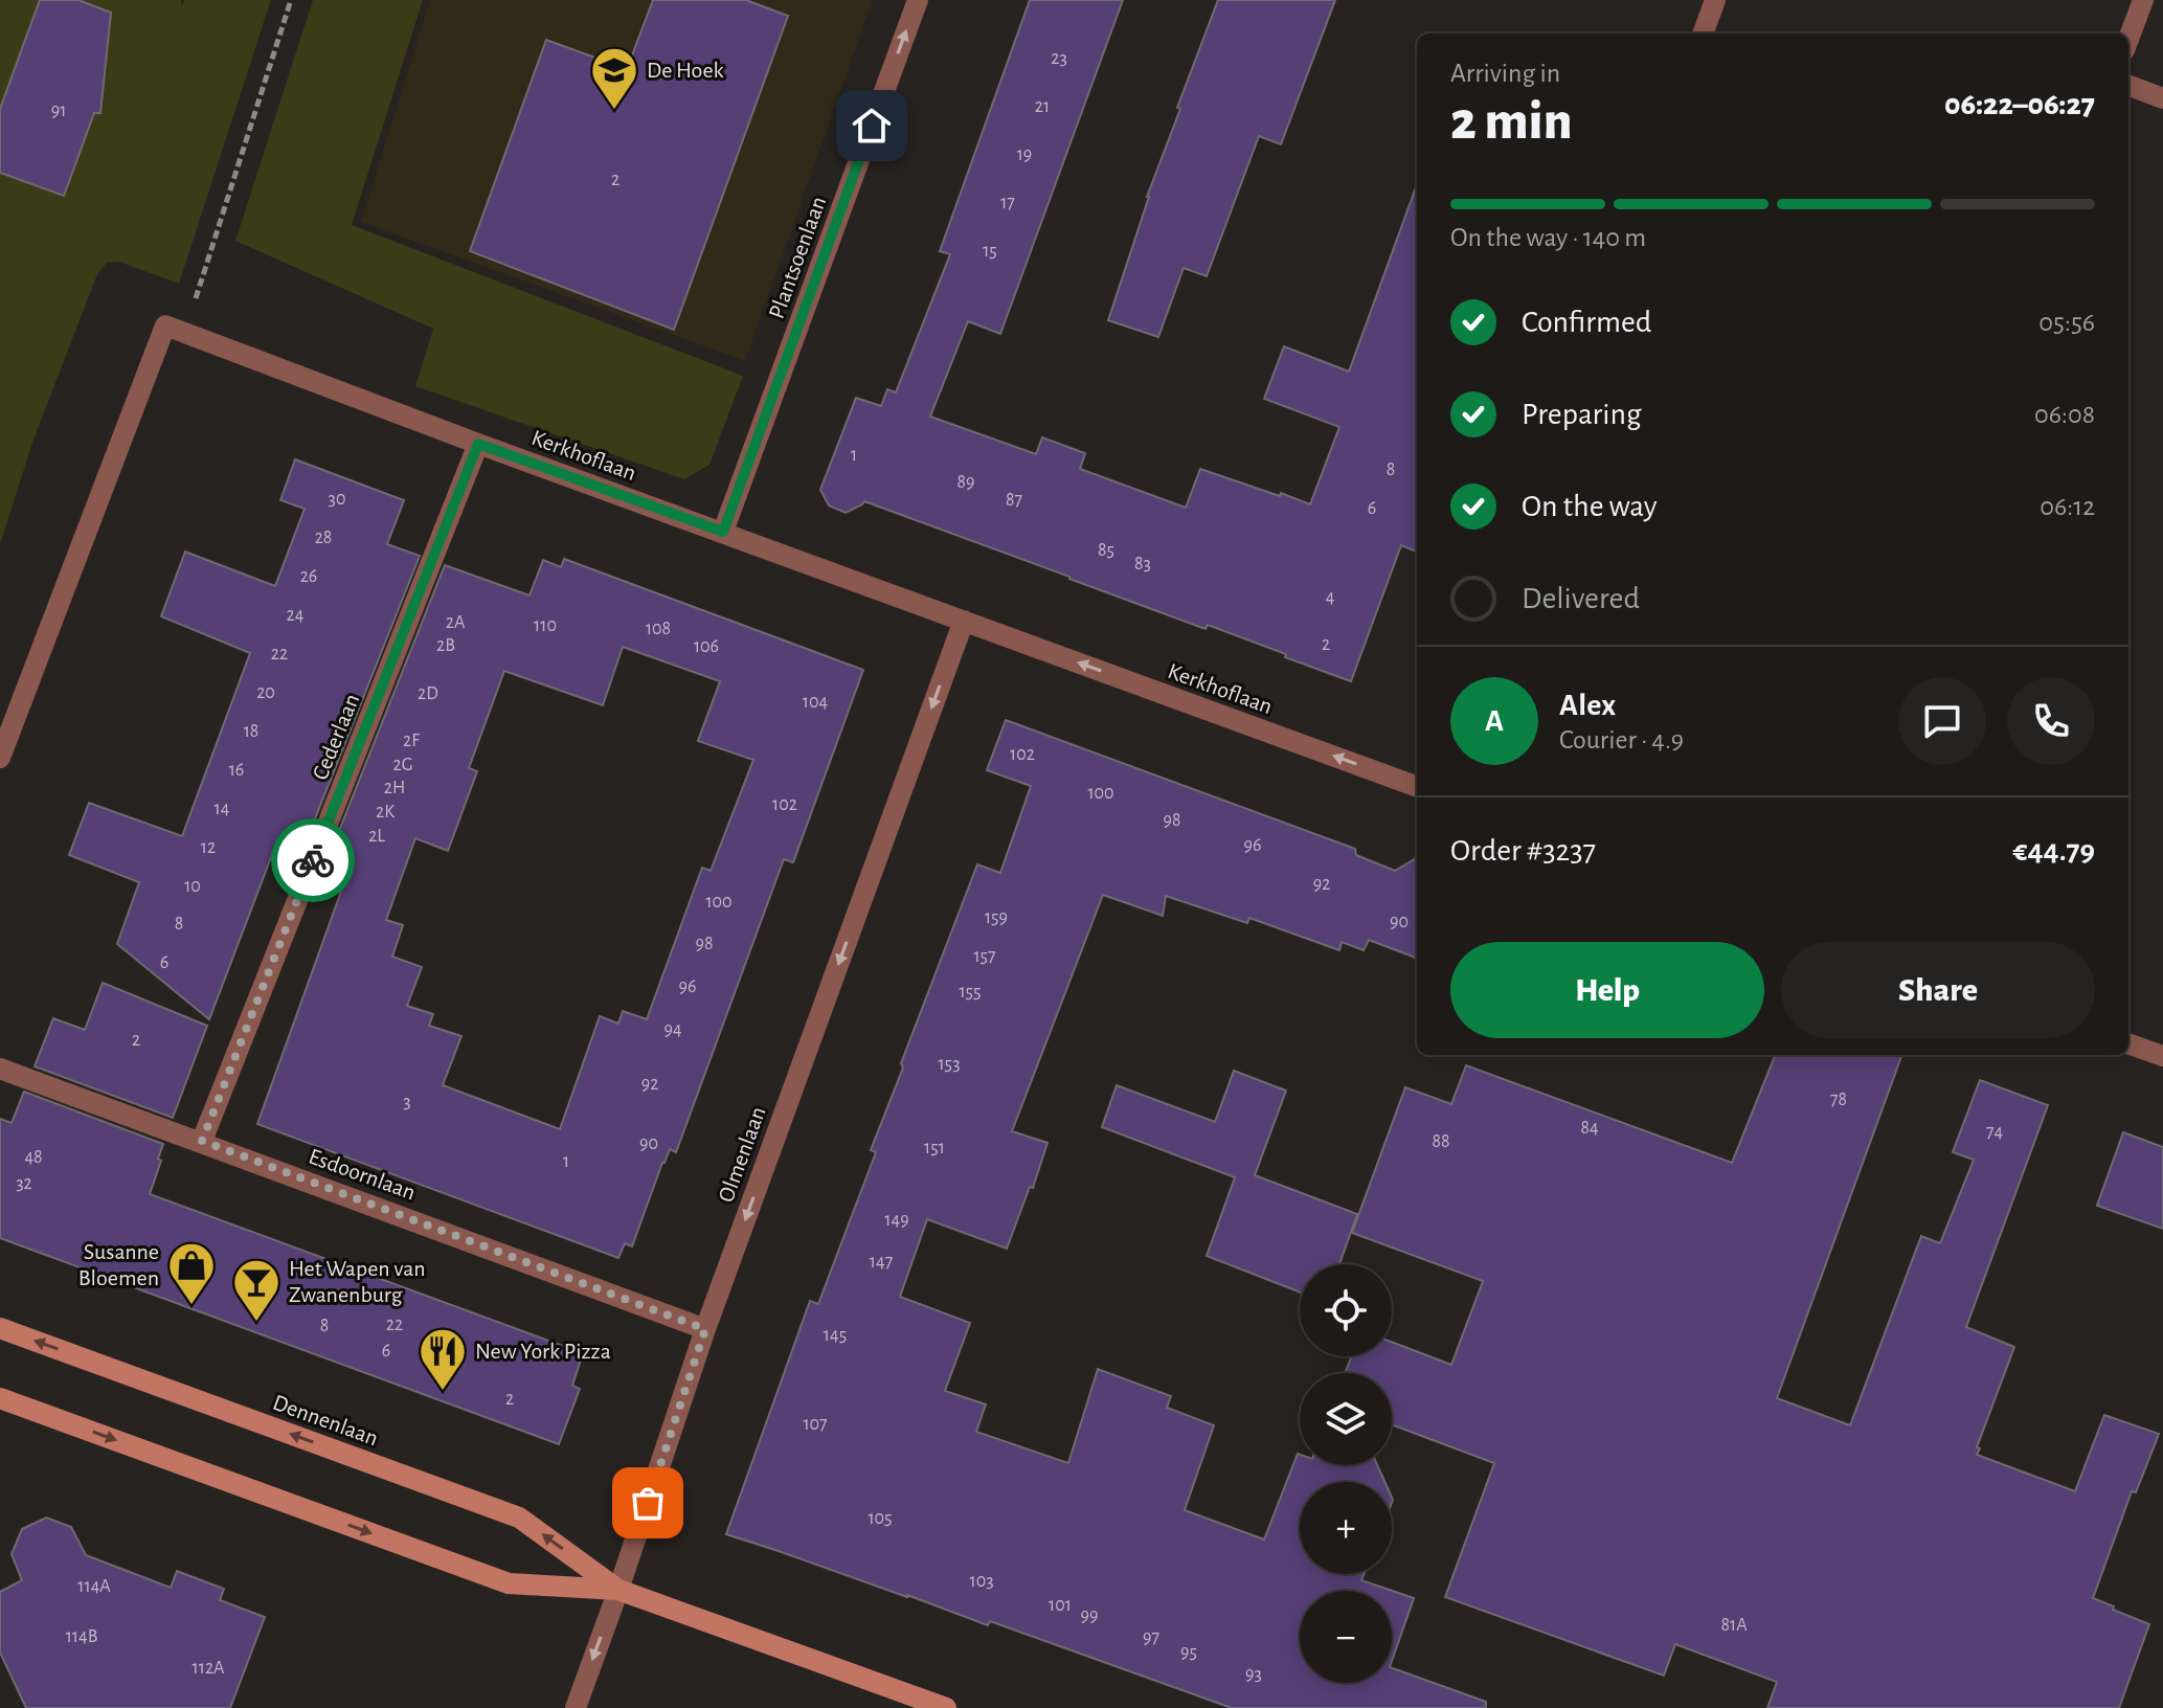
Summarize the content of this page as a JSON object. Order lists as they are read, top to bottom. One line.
{"streets":{"main road":["Dennenlaan"],"street":["Plantsoenlaan","Kerkhoflaan","Cederlaan","Olmenlaan","Esdoornlaan"]},"crossings":[["Plantsoenlaan","Kerkhoflaan"],["Kerkhoflaan","Cederlaan"],["Kerkhoflaan","Olmenlaan"],["Cederlaan","Esdoornlaan"],["Olmenlaan","Esdoornlaan"],["Olmenlaan","Dennenlaan"]],"one_way":["Plantsoenlaan","Kerkhoflaan","Olmenlaan"],"places":{"school or university":["De Hoek"],"shop":["Susanne Bloemen"],"bar":["Het Wapen van Zwanenburg"],"restaurant":["New York Pizza"]},"house_numbers":["23","21","91","19","2","17","15","1","8","89","30","87","6","28","85","83","26","4","24","2A","110","108","2","2B","106","22","20","2D","104","18","2F","102","2G","16","2H","100","102","14","2K","98","2L","96","12","92","10","100","159","90","8","98","157","6","96","155","94","2","153","92","78","3","84","74","88","90","151","48","1","32","149","147","22","8","145","6","2","107","105","103","114A","101","99","81A","114B","97","95","112A","93"],"page":{"heading":["2 min","Arriving in","06:22–06:27"],"panel":["Alex","Courier · 4.9","Order #3237","€44.79"],"bar":"On the way · 140 m","list":[["Confirmed","05:56"],["Preparing","06:08"],["On the way","06:12"],"Delivered"],"round":"A","buttons":["Help","Share"],"map_buttons":["+","−"]}}
